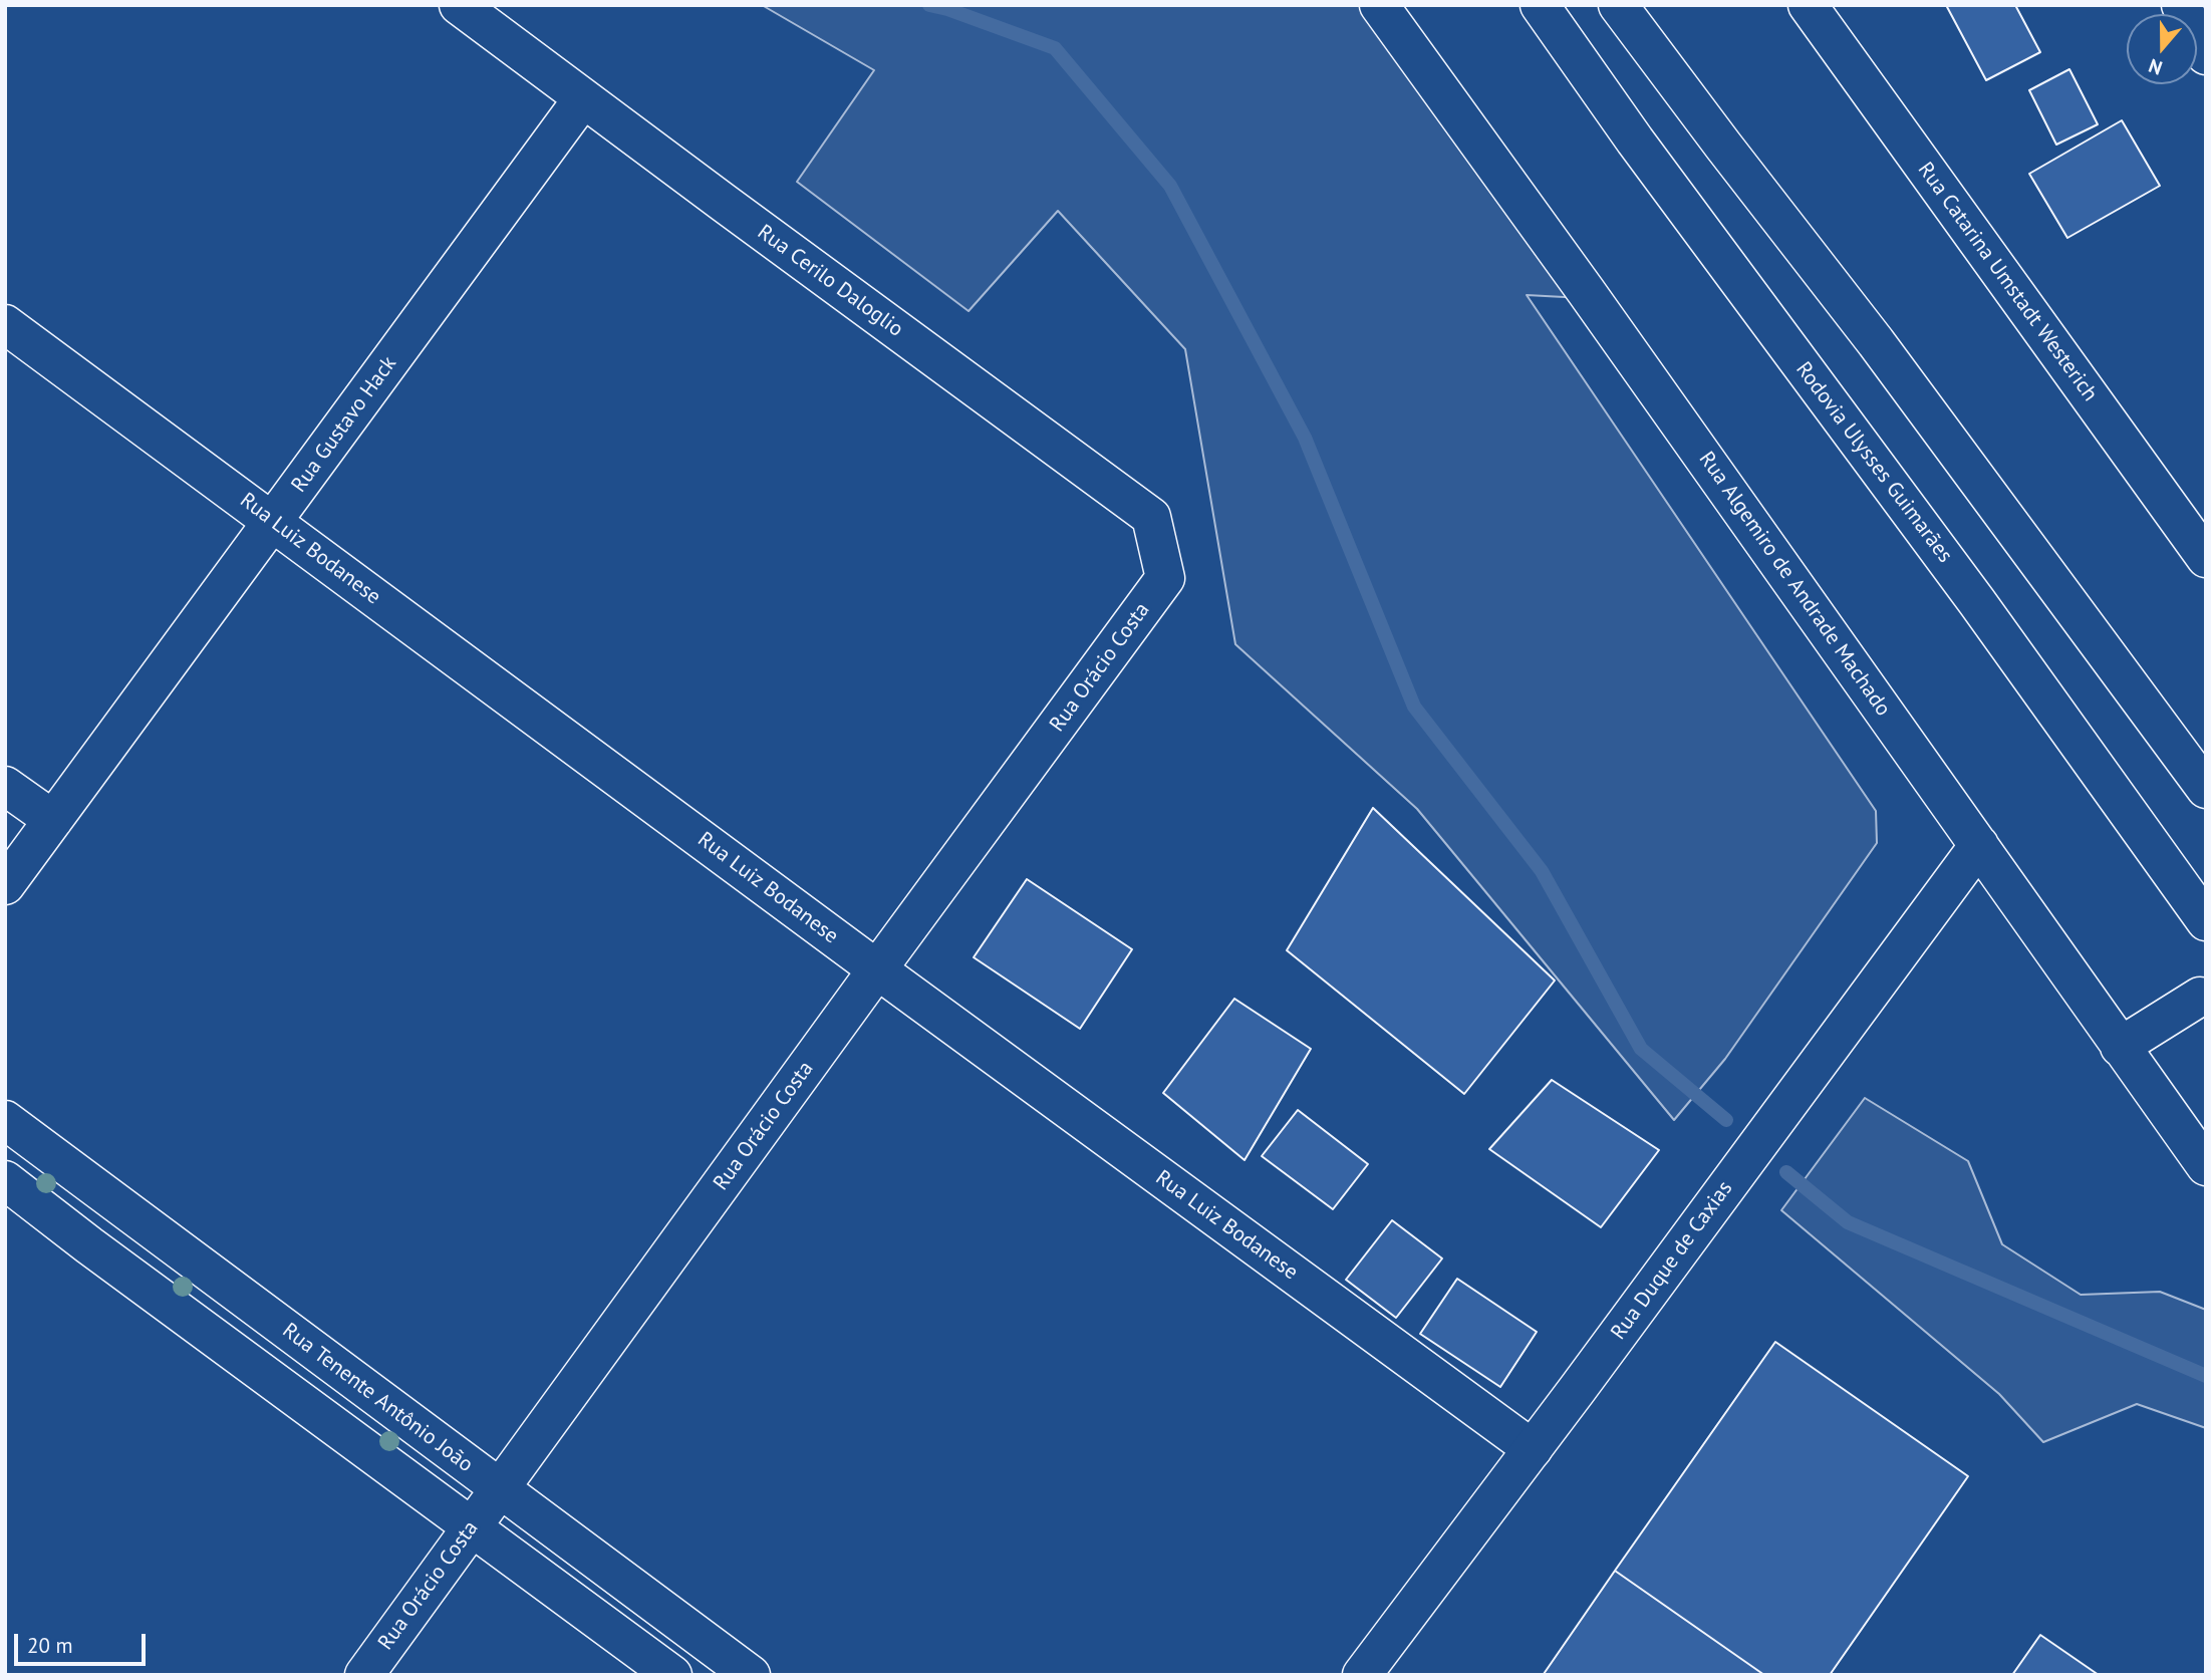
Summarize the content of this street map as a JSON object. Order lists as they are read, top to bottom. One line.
{"streets":{"main road":["Rua Cerilo Daloglio","Rua Catarina Umstadt Westerich","Rua Gustavo Hack","Rodovia Ulysses Guimarães","Rua Luiz Bodanese","Rua Algemiro de Andrade Machado","Rua Orácio Costa","Rua Duque de Caxias","Rua Tenente Antônio João"]},"crossings":[["Rua Cerilo Daloglio","Rua Gustavo Hack"],["Rua Cerilo Daloglio","Rua Orácio Costa"],["Rua Gustavo Hack","Rua Luiz Bodanese"],["Rua Luiz Bodanese","Rua Orácio Costa"],["Rua Luiz Bodanese","Rua Duque de Caxias"],["Rua Algemiro de Andrade Machado","Rua Duque de Caxias"],["Rua Orácio Costa","Rua Tenente Antônio João"]],"scale_bar":"20 m","north":"bottom"}
